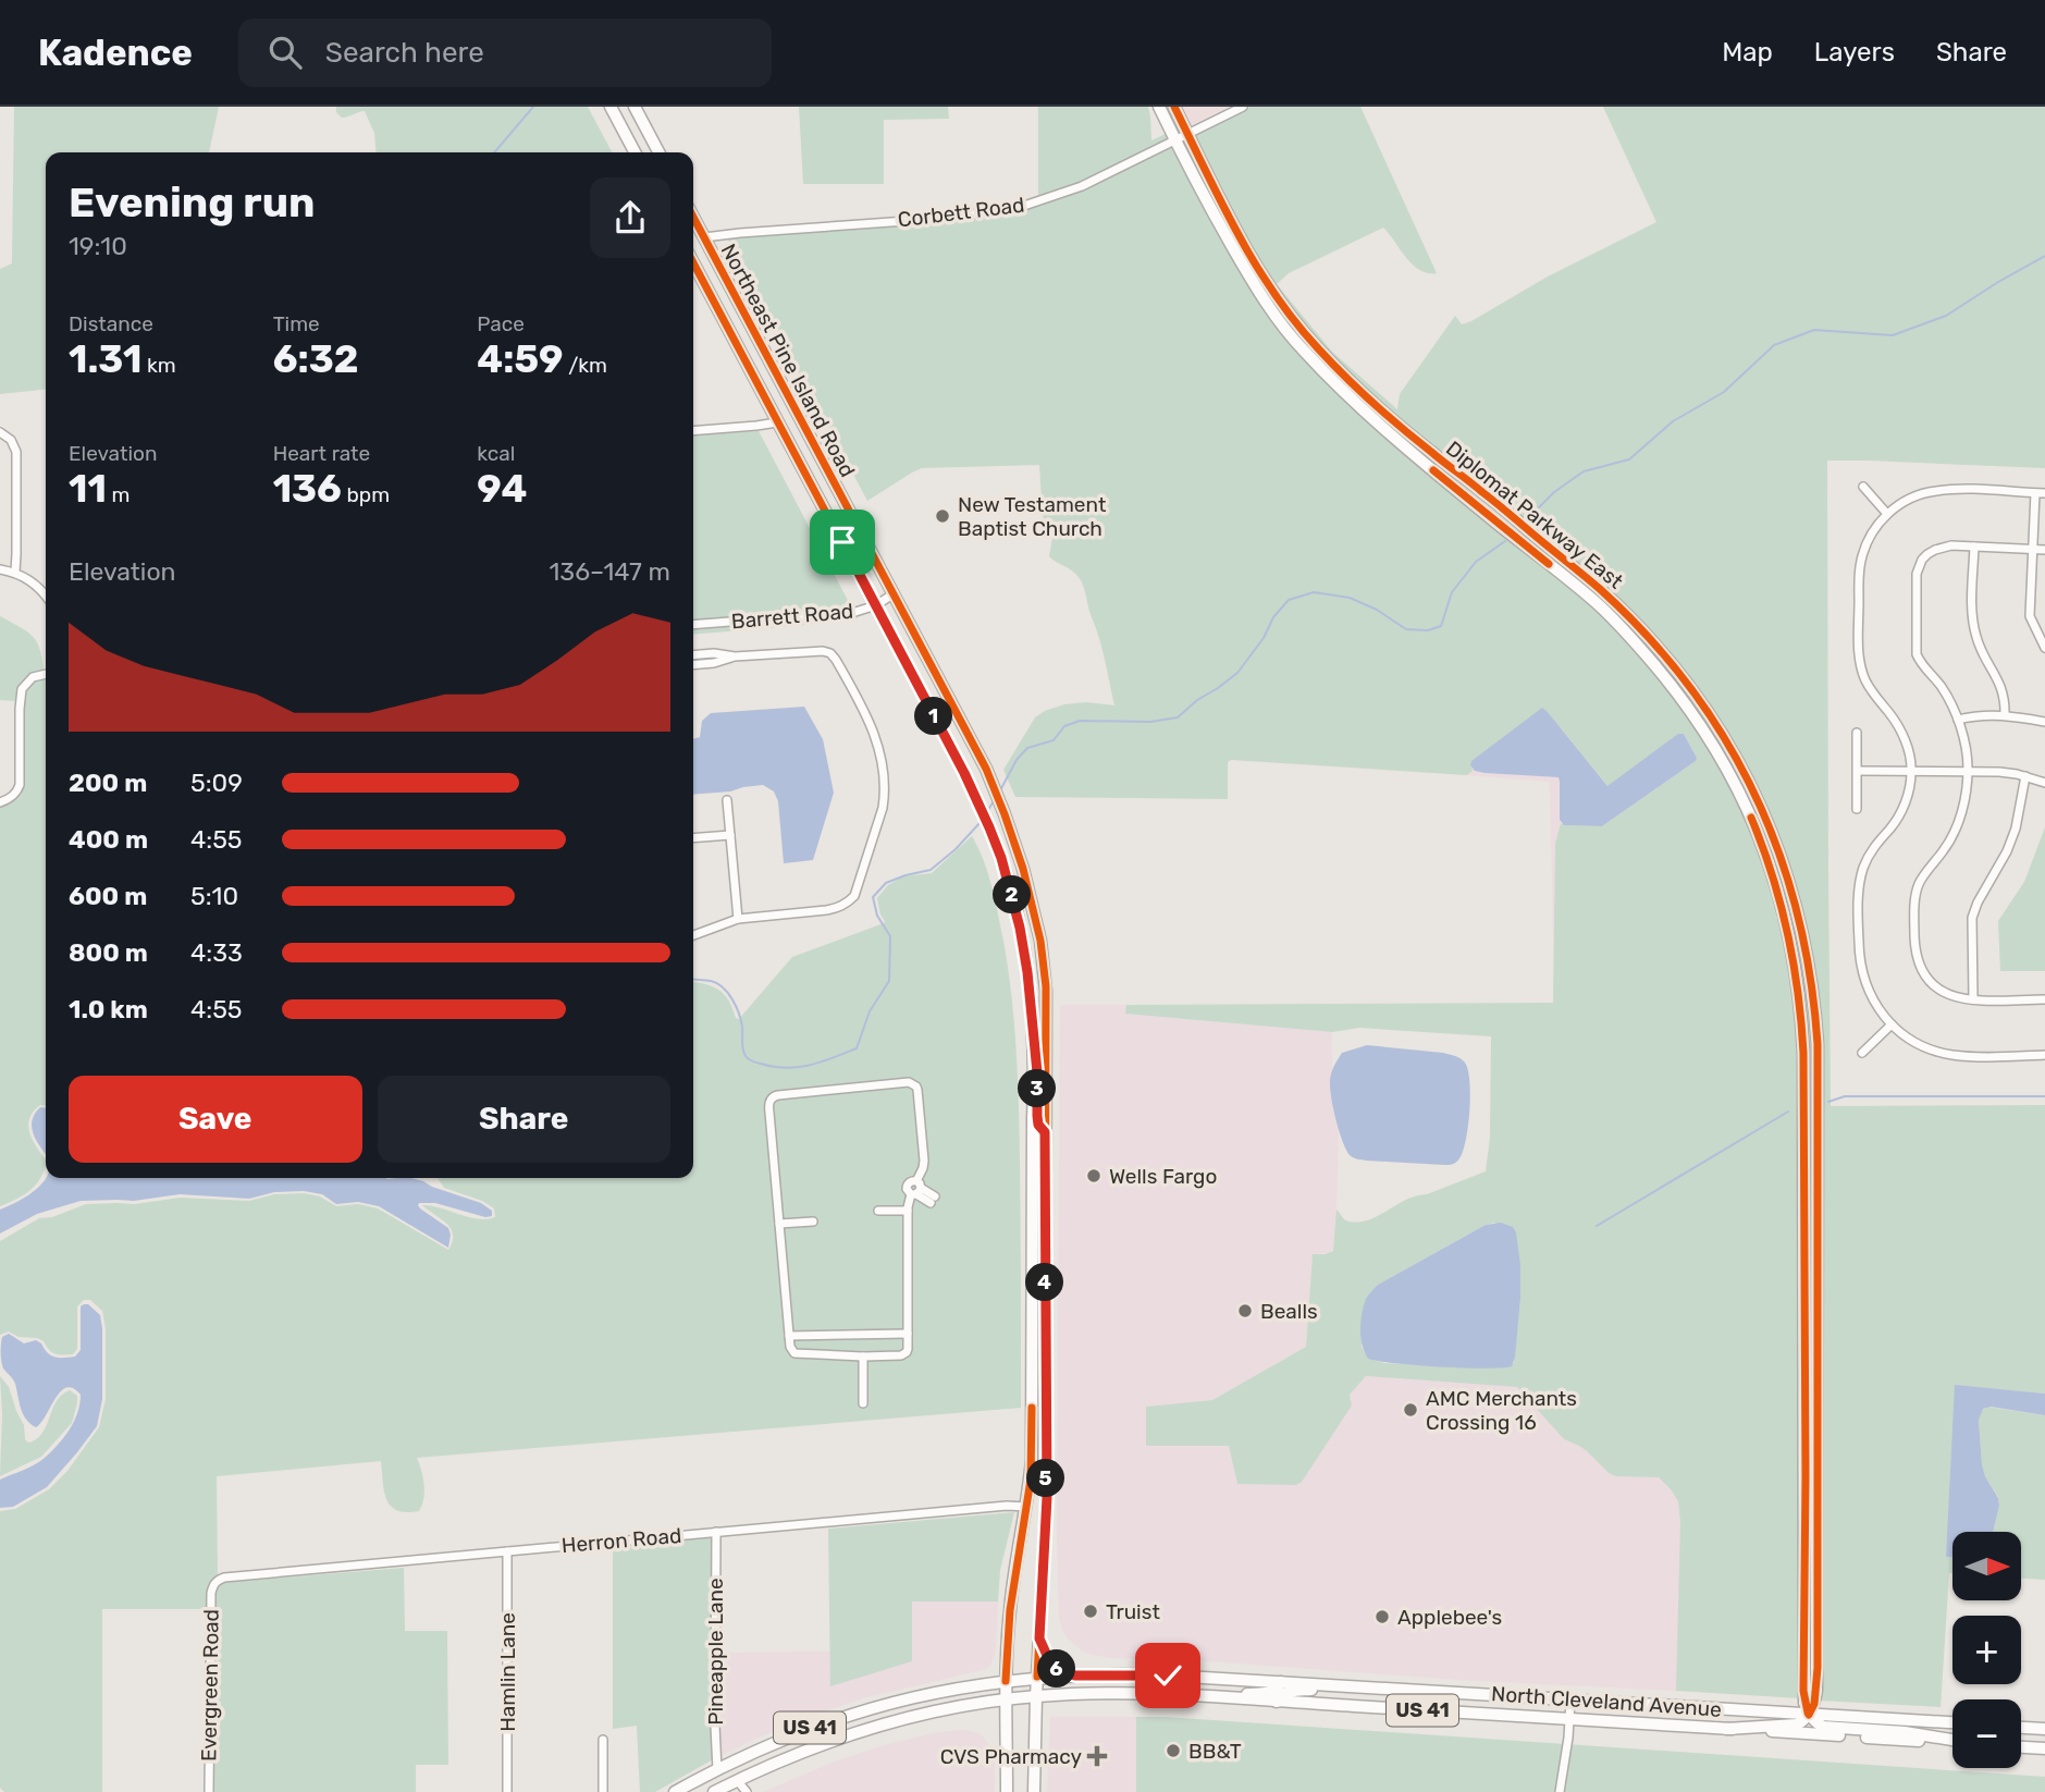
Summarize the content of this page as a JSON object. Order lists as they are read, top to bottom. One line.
{"streets":{"main road":["Northeast Pine Island Road","Diplomat Parkway East","North Cleveland Avenue","US 41"],"street":["Corbett Road","Barrett Road","Herron Road","Pineapple Lane","Hamlin Lane","Evergreen Road"]},"crossings":[["Corbett Road","Northeast Pine Island Road"],["Corbett Road","Diplomat Parkway East"],["Northeast Pine Island Road","Barrett Road"],["Northeast Pine Island Road","Herron Road"],["Northeast Pine Island Road","North Cleveland Avenue"],["Diplomat Parkway East","North Cleveland Avenue"],["Herron Road","Pineapple Lane"],["Herron Road","Hamlin Lane"],["Herron Road","Evergreen Road"],["Pineapple Lane","North Cleveland Avenue"]],"places":{"other":["New Testament Baptist Church","Wells Fargo","Bealls","AMC Merchants Crossing 16","Truist","Applebee's","BB&T"],"health":["CVS Pharmacy"]},"north":"right","page":{"header":"Kadence","search":"Search here","nav":["Map","Layers","Share"],"heading":["Evening run","19:10"],"stats":[["Distance","1.31 km"],["Time","6:32"],["Pace","4:59 /km"],["Elevation","11 m"],["Heart rate","136 bpm"],["kcal","94"]],"chart":["Elevation","136–147 m"],"pins":["1","2","3","4","5","6"],"list":[{"name":"200 m","note":"5:09"},{"name":"400 m","note":"4:55"},{"name":"600 m","note":"5:10"},{"name":"800 m","note":"4:33"},{"name":"1.0 km","note":"4:55"}],"buttons":["Save","Share"],"map_buttons":["+","−"]}}
